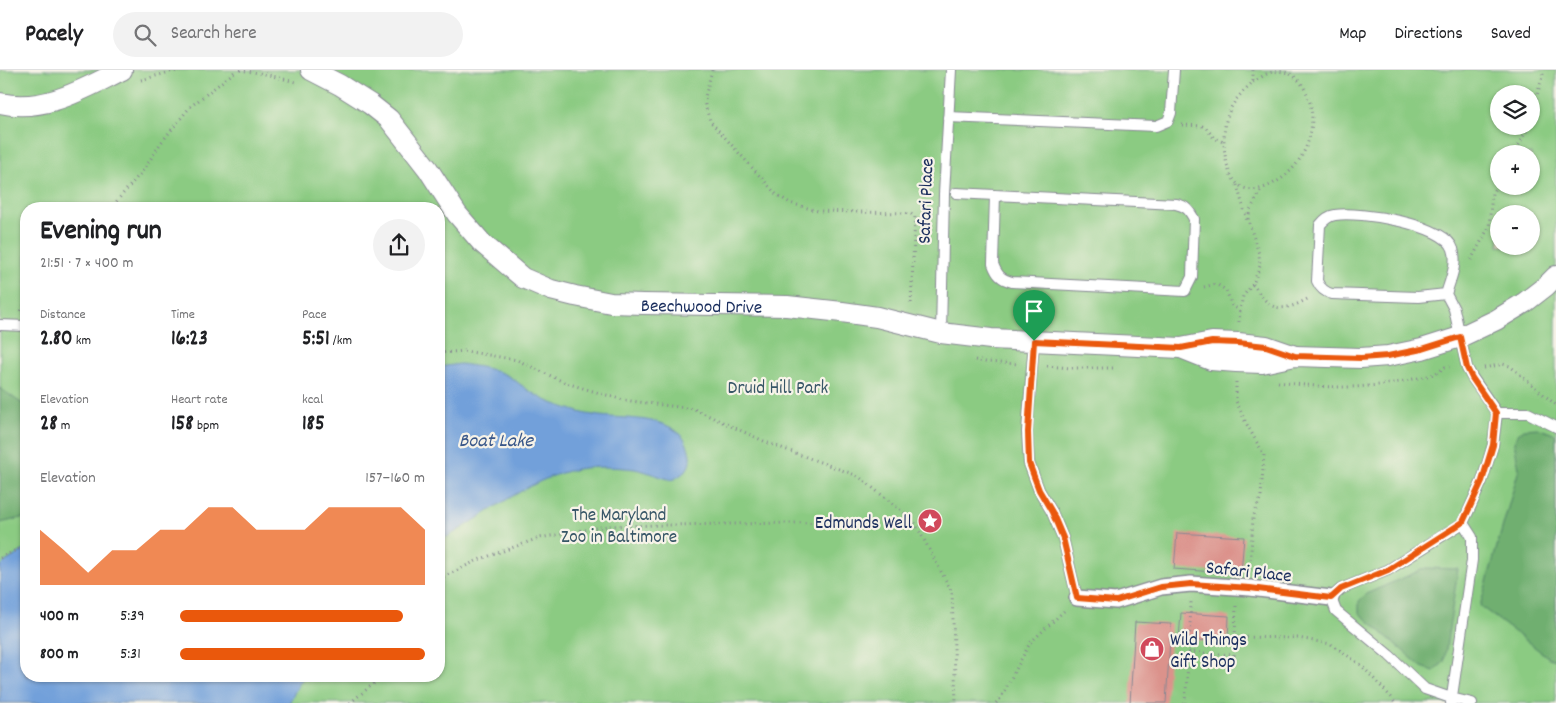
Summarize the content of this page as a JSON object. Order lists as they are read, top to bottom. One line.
{"streets":{"street":["Safari Place","Beechwood Drive"]},"crossings":[["Safari Place","Beechwood Drive"]],"water":["Boat Lake"],"parks":["Druid Hill Park","The Maryland Zoo in Baltimore"],"places":{"place":["Edmunds Well"],"shop":["Wild Things Gift Shop"]},"page":{"header":"Pacely","search":"Search here","nav":["Map","Directions","Saved"],"map_buttons":["+","−"],"heading":["Evening run","21:51 · 7 × 400 m"],"stats":[["Distance","2.80 km"],["Time","16:23"],["Pace","5:51 /km"],["Elevation","28 m"],["Heart rate","158 bpm"],["kcal","185"]],"chart":["Elevation","157–160 m"],"list":[{"name":"400 m","note":"5:39"},{"name":"800 m","note":"5:31"}]}}
